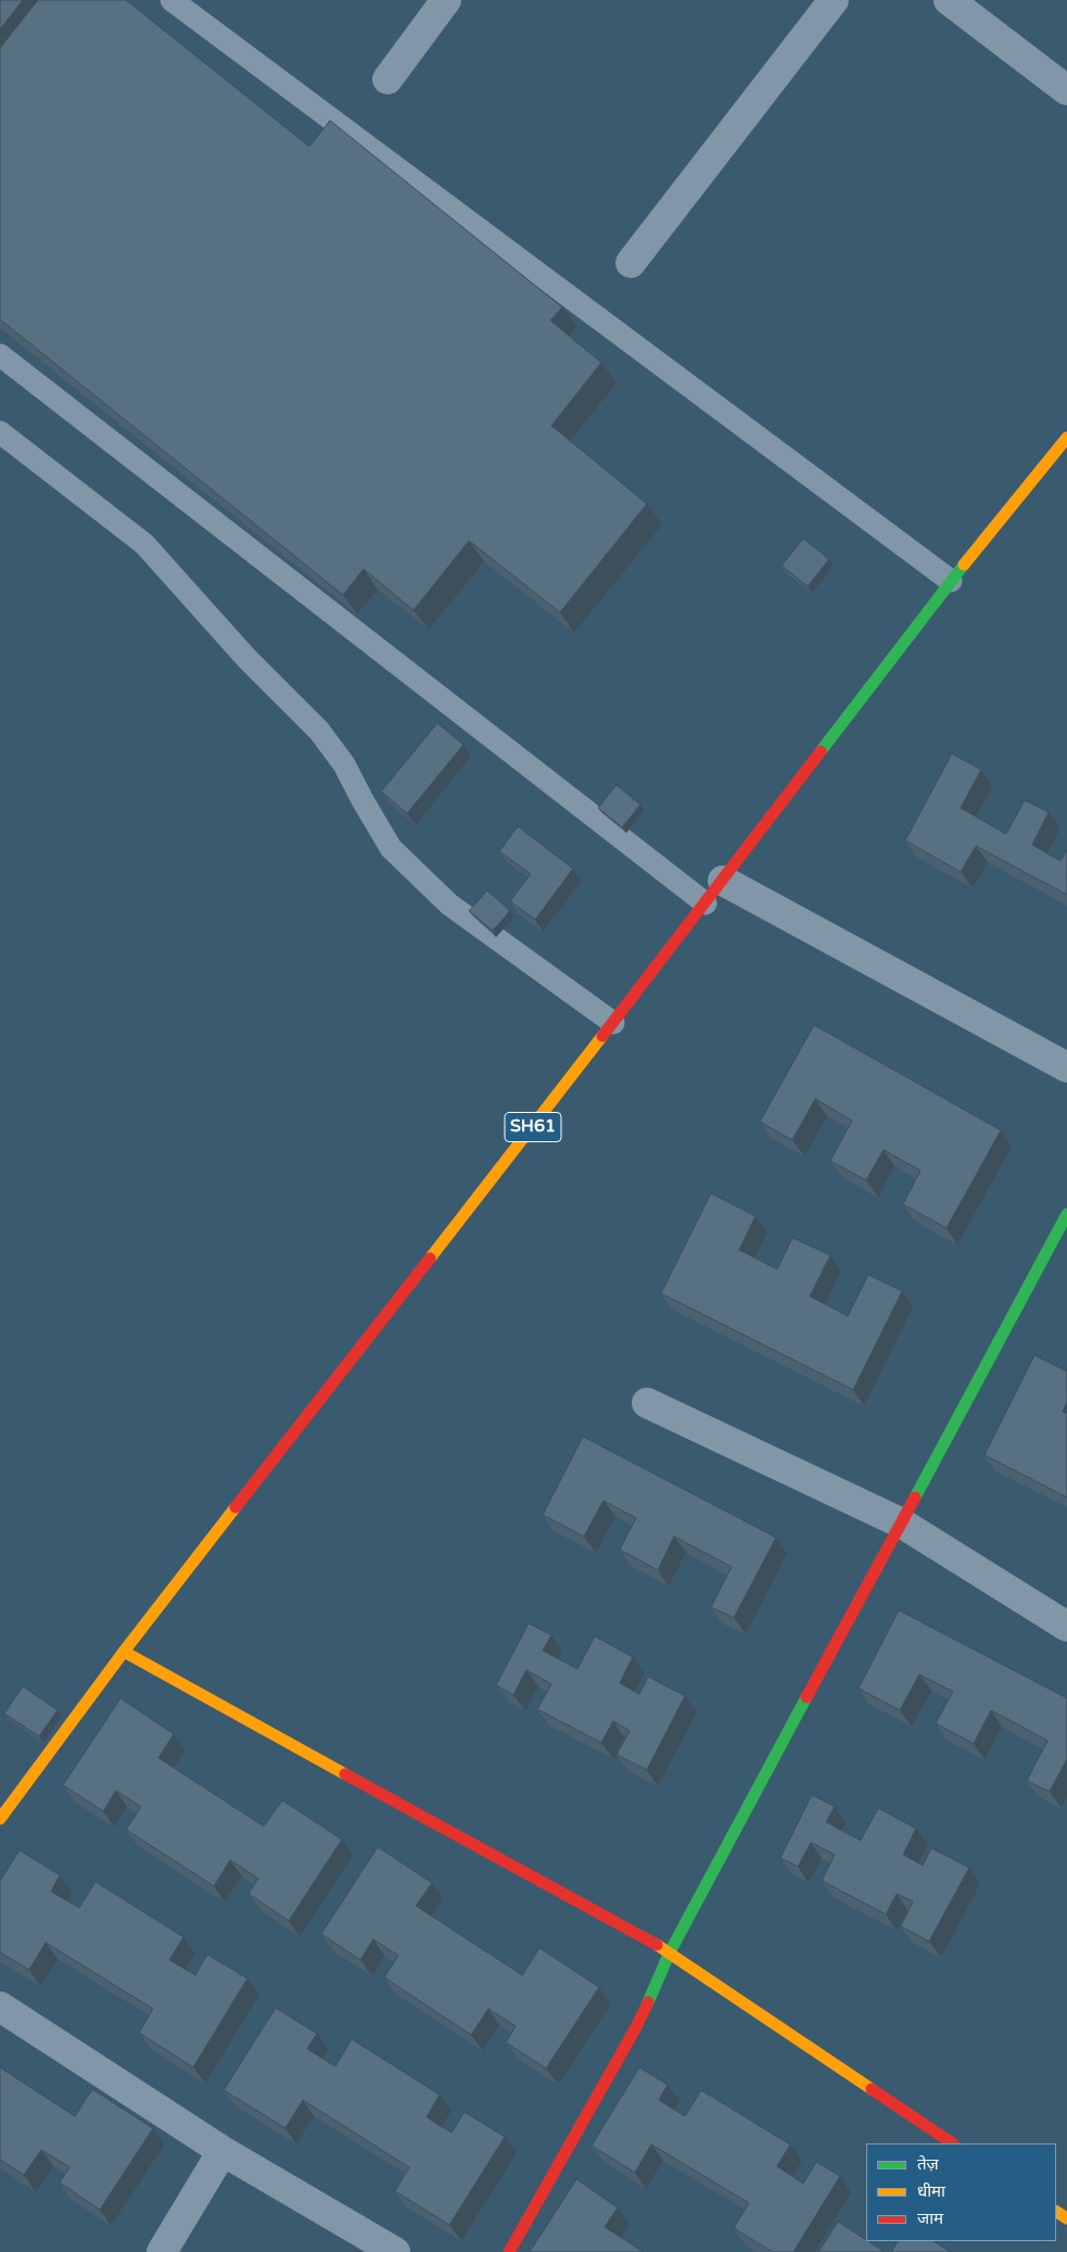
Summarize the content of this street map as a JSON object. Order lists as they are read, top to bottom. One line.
{"streets":{"street":["SH61"]},"legend":["तेज़","धीमा","जाम"]}
